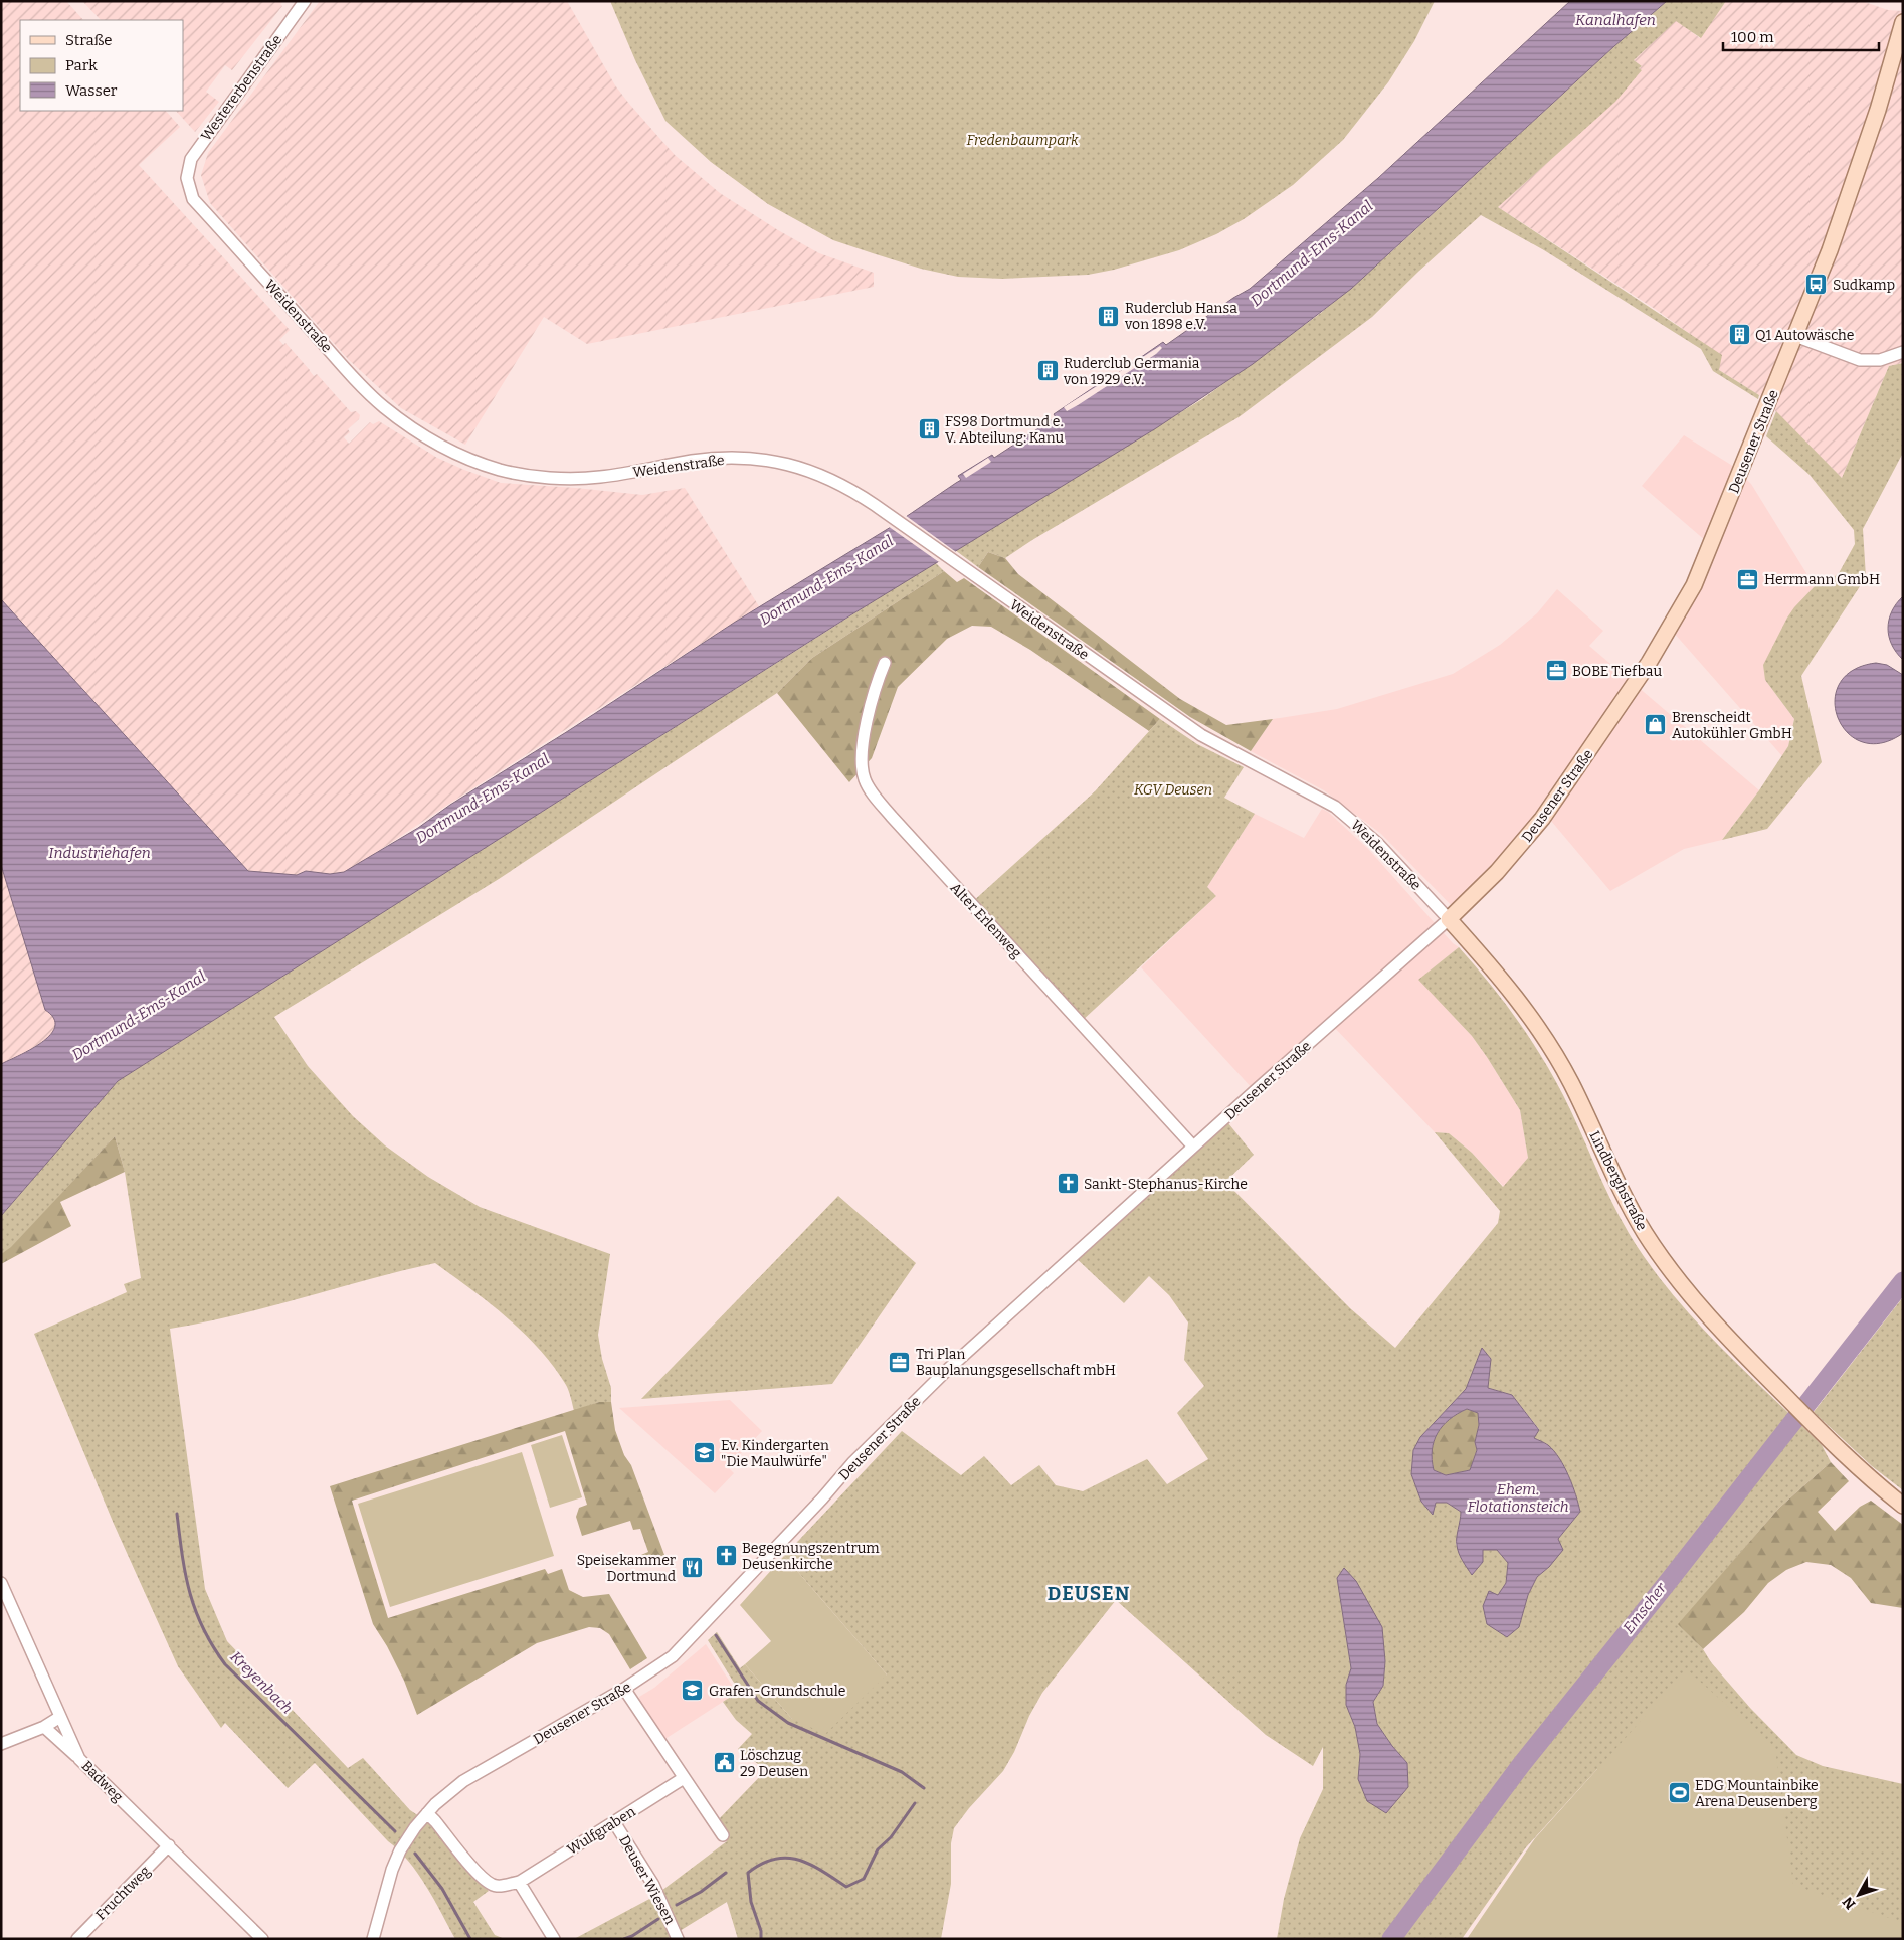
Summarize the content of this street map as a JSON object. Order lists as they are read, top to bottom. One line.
{"streets":{"main road":["Deusener Straße","Lindberghstraße"],"street":["Westererbenstraße","Weidenstraße","Alter Erlenweg","Badweg","Wulfgraben","Deuser Wiesen","Fruchtweg"]},"crossings":[["Westererbenstraße","Weidenstraße"],["Weidenstraße","Deusener Straße"],["Weidenstraße","Lindberghstraße"],["Deusener Straße","Alter Erlenweg"],["Deusener Straße","Lindberghstraße"],["Deusener Straße","Wulfgraben"],["Badweg","Fruchtweg"],["Wulfgraben","Deuser Wiesen"]],"districts":["DEUSEN"],"water":["Kanalhafen","Dortmund-Ems-Kanal","Industriehafen","Ehem. Flotationsteich","Emscher","Kreyenbach"],"parks":["Fredenbaumpark","KGV Deusen"],"places":{"bus stop":["Sudkamp"],"building":["Ruderclub Hansa von 1898 e.V.","Q1 Autowäsche","Ruderclub Germania von 1929 e.V.","FS98 Dortmund e. V. Abteilung: Kanu"],"office":["Herrmann GmbH","BOBE Tiefbau","Tri Plan Bauplanungsgesellschaft mbH"],"shop":["Brenscheidt Autokühler GmbH"],"church":["Sankt-Stephanus-Kirche","Begegnungszentrum Deusenkirche"],"school or university":["Ev. Kindergarten \"Die Maulwürfe\"","Grafen-Grundschule"],"restaurant":["Speisekammer Dortmund"],"public building":["Löschzug 29 Deusen"],"sports":["EDG Mountainbike Arena Deusenberg"]},"legend":["Straße","Park","Wasser"],"scale_bar":"100 m","north":"bottom left"}
